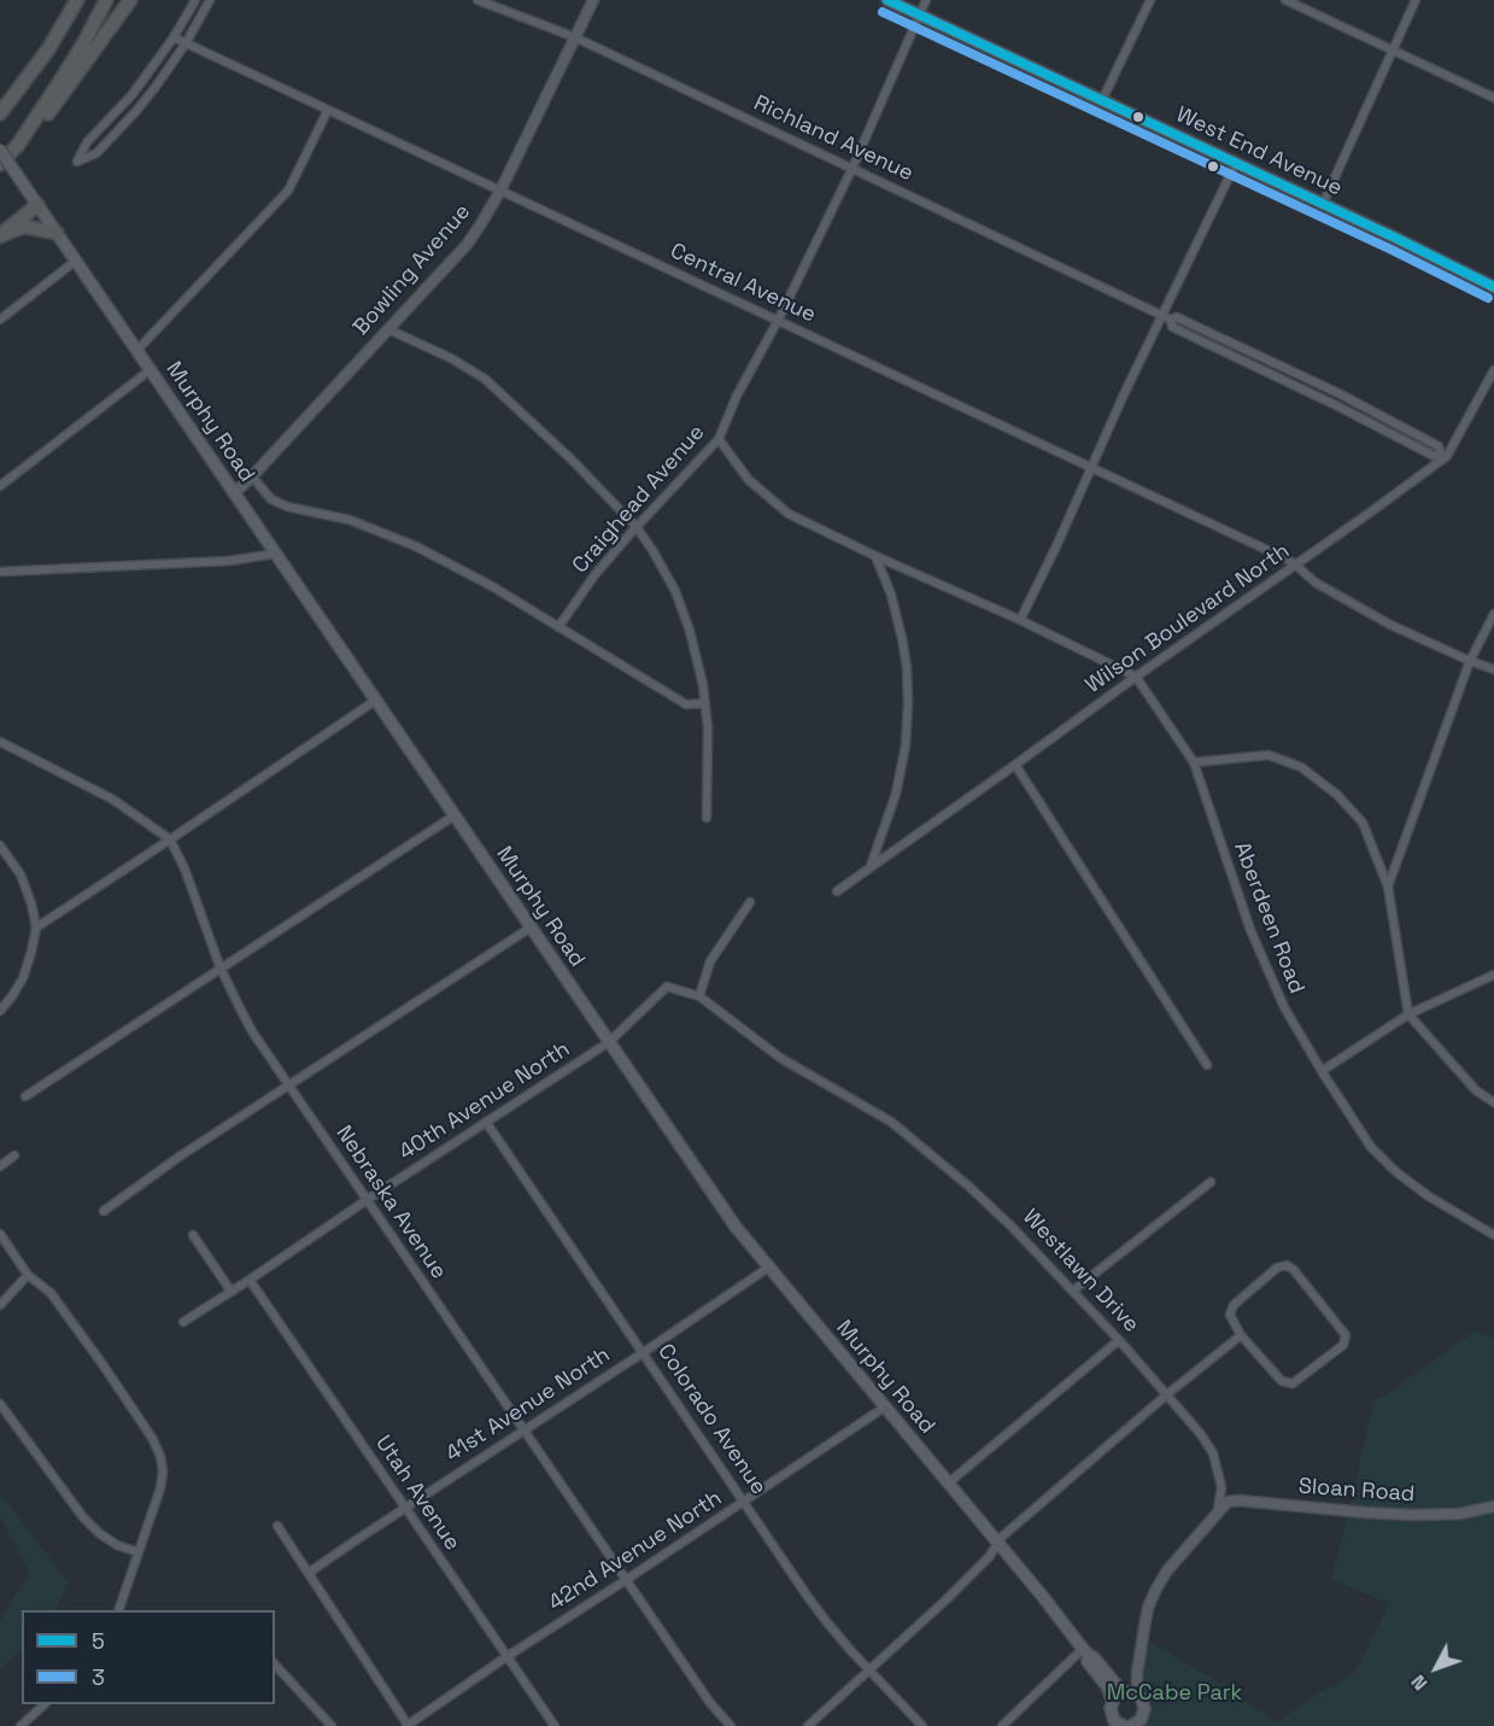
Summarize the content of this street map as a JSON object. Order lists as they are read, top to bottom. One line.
{"streets":{"main road":["West End Avenue","Murphy Road"],"street":["Richland Avenue","Bowling Avenue","Central Avenue","Craighead Avenue","Wilson Boulevard North","Aberdeen Road","40th Avenue North","Nebraska Avenue","Westlawn Drive","41st Avenue North","Colorado Avenue","Sloan Road","Utah Avenue","42nd Avenue North"]},"crossings":[["Richland Avenue","Bowling Avenue"],["Richland Avenue","Craighead Avenue"],["Richland Avenue","Wilson Boulevard North"],["West End Avenue","Craighead Avenue"],["Bowling Avenue","Central Avenue"],["Bowling Avenue","Murphy Road"],["Central Avenue","Craighead Avenue"],["Central Avenue","Wilson Boulevard North"],["Murphy Road","40th Avenue North"],["Murphy Road","41st Avenue North"],["Murphy Road","42nd Avenue North"],["Wilson Boulevard North","Aberdeen Road"],["40th Avenue North","Nebraska Avenue"],["40th Avenue North","Westlawn Drive"],["40th Avenue North","Colorado Avenue"],["40th Avenue North","Utah Avenue"],["Nebraska Avenue","41st Avenue North"],["Nebraska Avenue","42nd Avenue North"],["Westlawn Drive","Sloan Road"],["41st Avenue North","Colorado Avenue"],["41st Avenue North","Utah Avenue"],["Colorado Avenue","42nd Avenue North"],["Utah Avenue","42nd Avenue North"]],"parks":["McCabe Park"],"lines":["transit line 5","transit line 3"],"legend":["5","3"],"north":"bottom left"}
